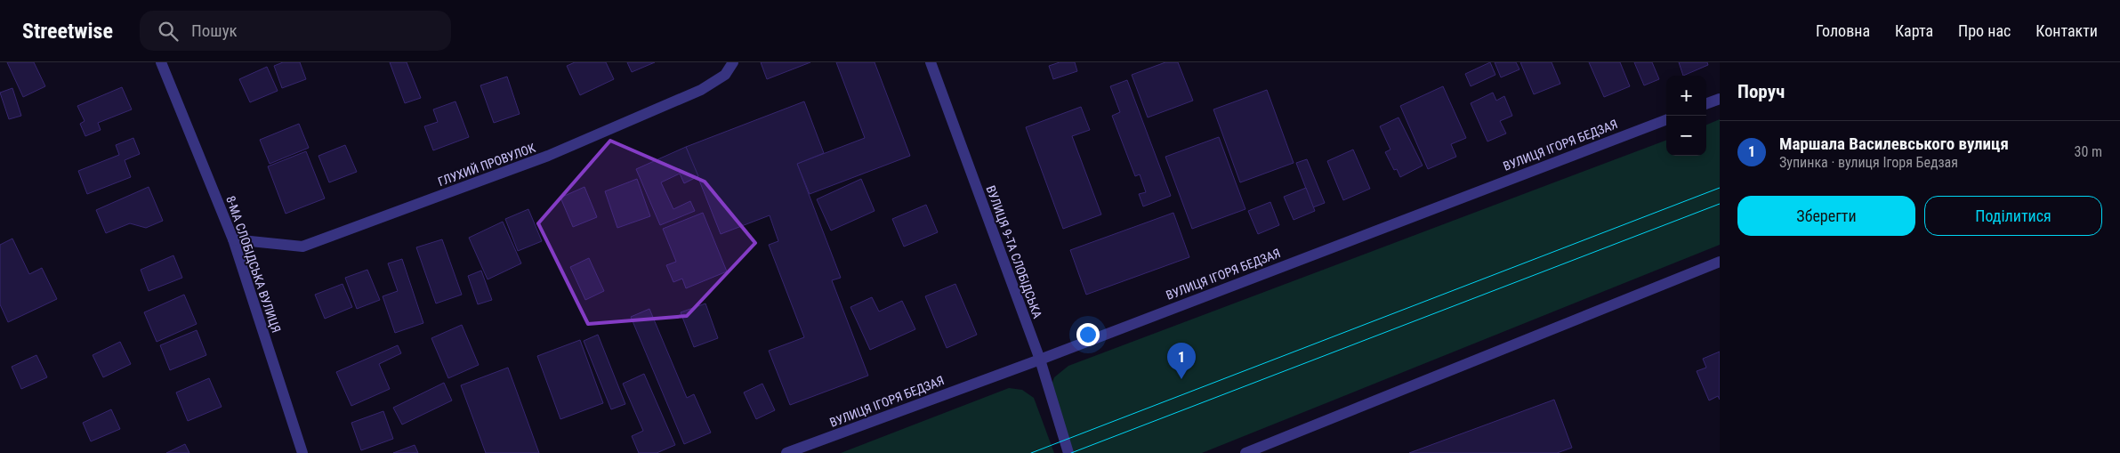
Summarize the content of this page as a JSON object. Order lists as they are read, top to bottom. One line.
{"streets":{"street":["ВУЛИЦЯ ІГОРЯ БЕДЗАЯ","ГЛУХИЙ ПРОВУЛОК","ВУЛИЦЯ 9-ТА СЛОБІДСЬКА","8-МА СЛОБІДСЬКА ВУЛИЦЯ"]},"crossings":[["ВУЛИЦЯ ІГОРЯ БЕДЗАЯ","ВУЛИЦЯ 9-ТА СЛОБІДСЬКА"],["ГЛУХИЙ ПРОВУЛОК","8-МА СЛОБІДСЬКА ВУЛИЦЯ"]],"page":{"header":"Streetwise","search":"Пошук","nav":["Головна","Карта","Про нас","Контакти"],"heading":"Поруч","map_buttons":["+","−"],"list":[{"mark":"1","name":"Маршала Василевського вулиця","note":"Зупинка · вулиця Ігоря Бедзая","value":"30 m"}],"buttons":["Зберегти","Поділитися"],"pins":"1"}}
